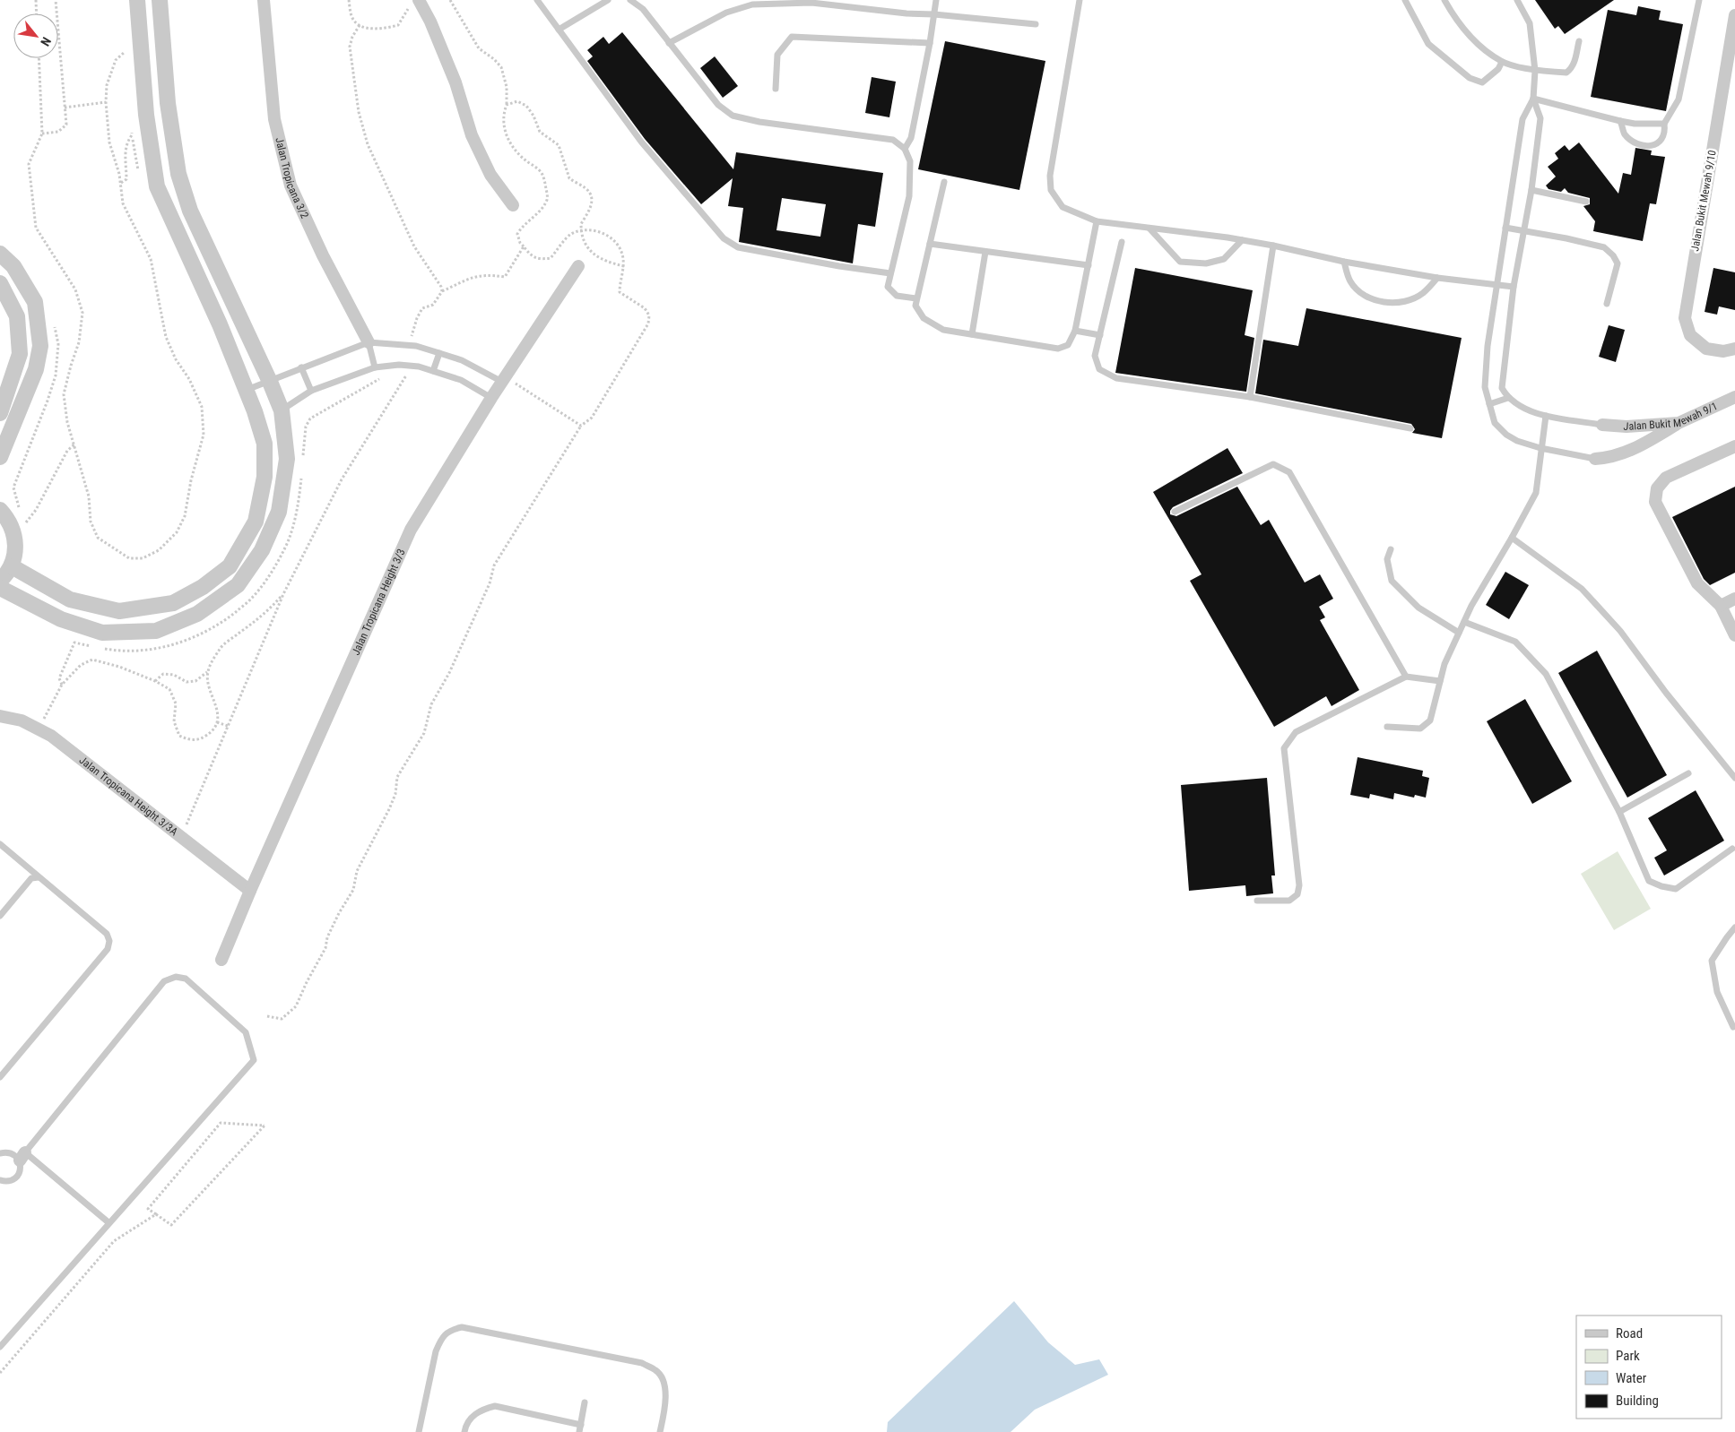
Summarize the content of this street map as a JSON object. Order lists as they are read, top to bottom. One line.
{"streets":{"street":["Jalan Tropicana 3/2","Jalan Bukit Mewah 9/10","Jalan Bukit Mewah 9/1","Jalan Tropicana Height 3/3","Jalan Tropicana Height 3/3A"]},"crossings":[["Jalan Tropicana Height 3/3","Jalan Tropicana Height 3/3A"]],"legend":["Road","Park","Water","Building"],"north":"bottom right"}
